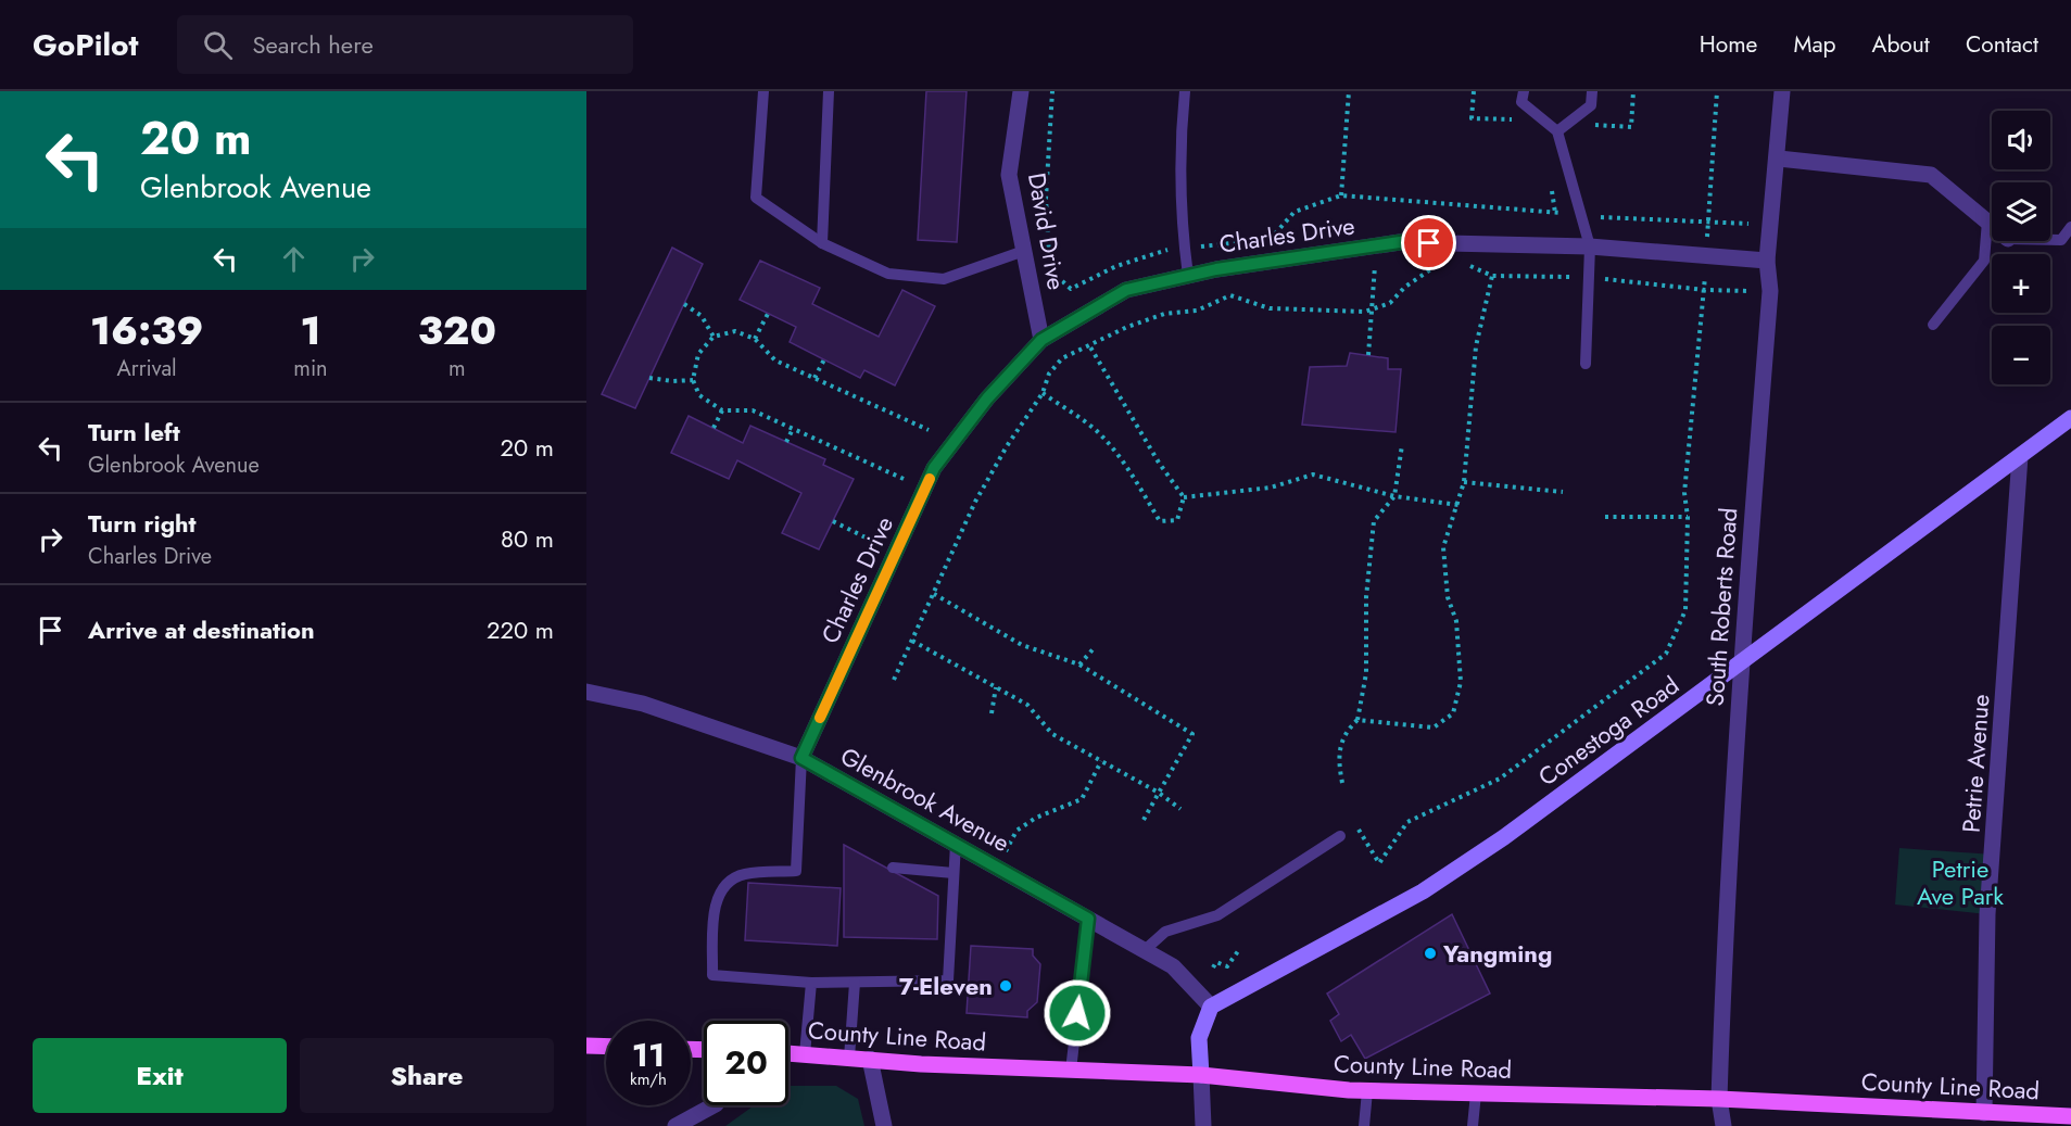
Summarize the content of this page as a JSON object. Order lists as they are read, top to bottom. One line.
{"streets":{"main road":["Conestoga Road","County Line Road"],"street":["David Drive","Charles Drive","South Roberts Road","Petrie Avenue","Glenbrook Avenue"]},"crossings":[["David Drive","Charles Drive"],["Charles Drive","South Roberts Road"],["Charles Drive","Glenbrook Avenue"],["South Roberts Road","Conestoga Road"],["South Roberts Road","County Line Road"],["Conestoga Road","Petrie Avenue"],["Conestoga Road","Glenbrook Avenue"],["Petrie Avenue","County Line Road"]],"parks":["Petrie Ave Park"],"places":["Yangming","7-Eleven"],"page":{"header":"GoPilot","search":"Search here","nav":["Home","Map","About","Contact"],"turn":["20 m","Glenbrook Avenue"],"map_buttons":["+","−"],"eta":["16:39","Arrival","1","min","320","m"],"list":[{"name":"Turn left","note":"Glenbrook Avenue","value":"20 m"},{"name":"Turn right","note":"Charles Drive","value":"80 m"},{"name":"Arrive at destination","value":"220 m"}],"speed":"11 km/h","limit":"20","buttons":["Exit","Share"]}}
